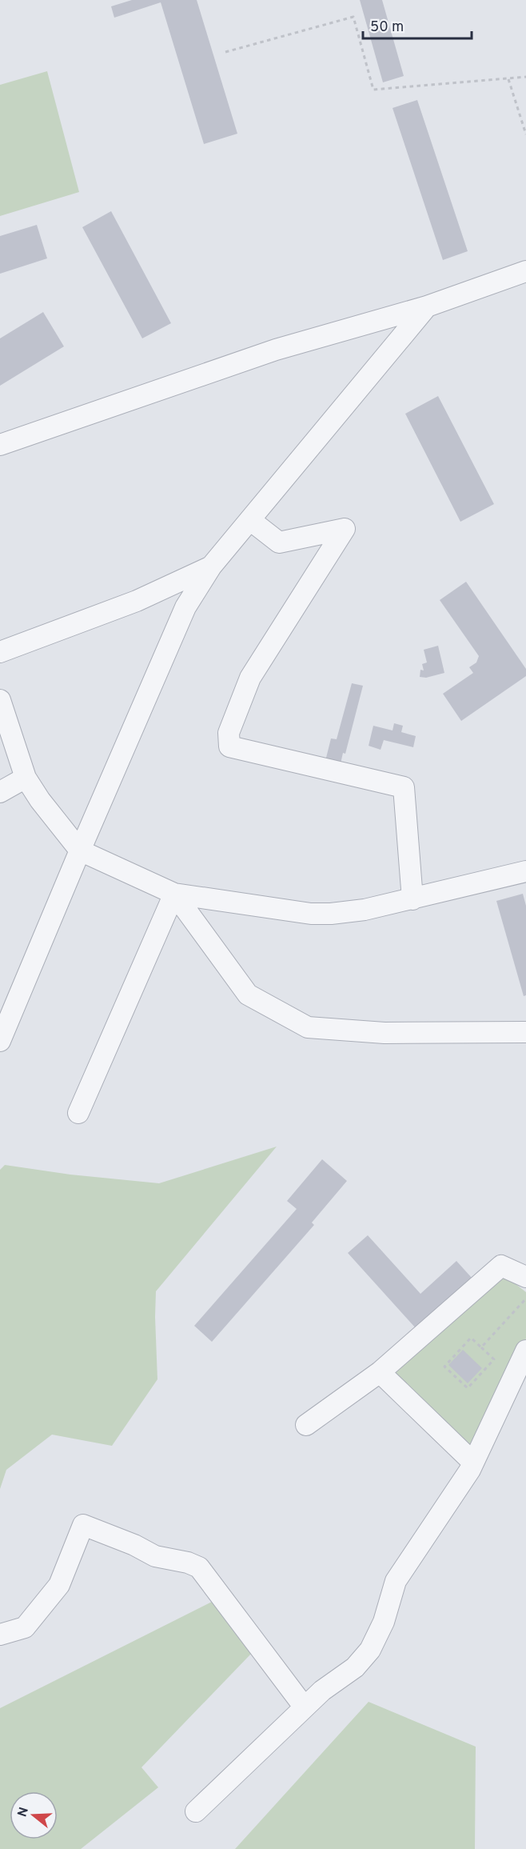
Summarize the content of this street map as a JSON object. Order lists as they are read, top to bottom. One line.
{"scale_bar":"50 m","north":"left"}
